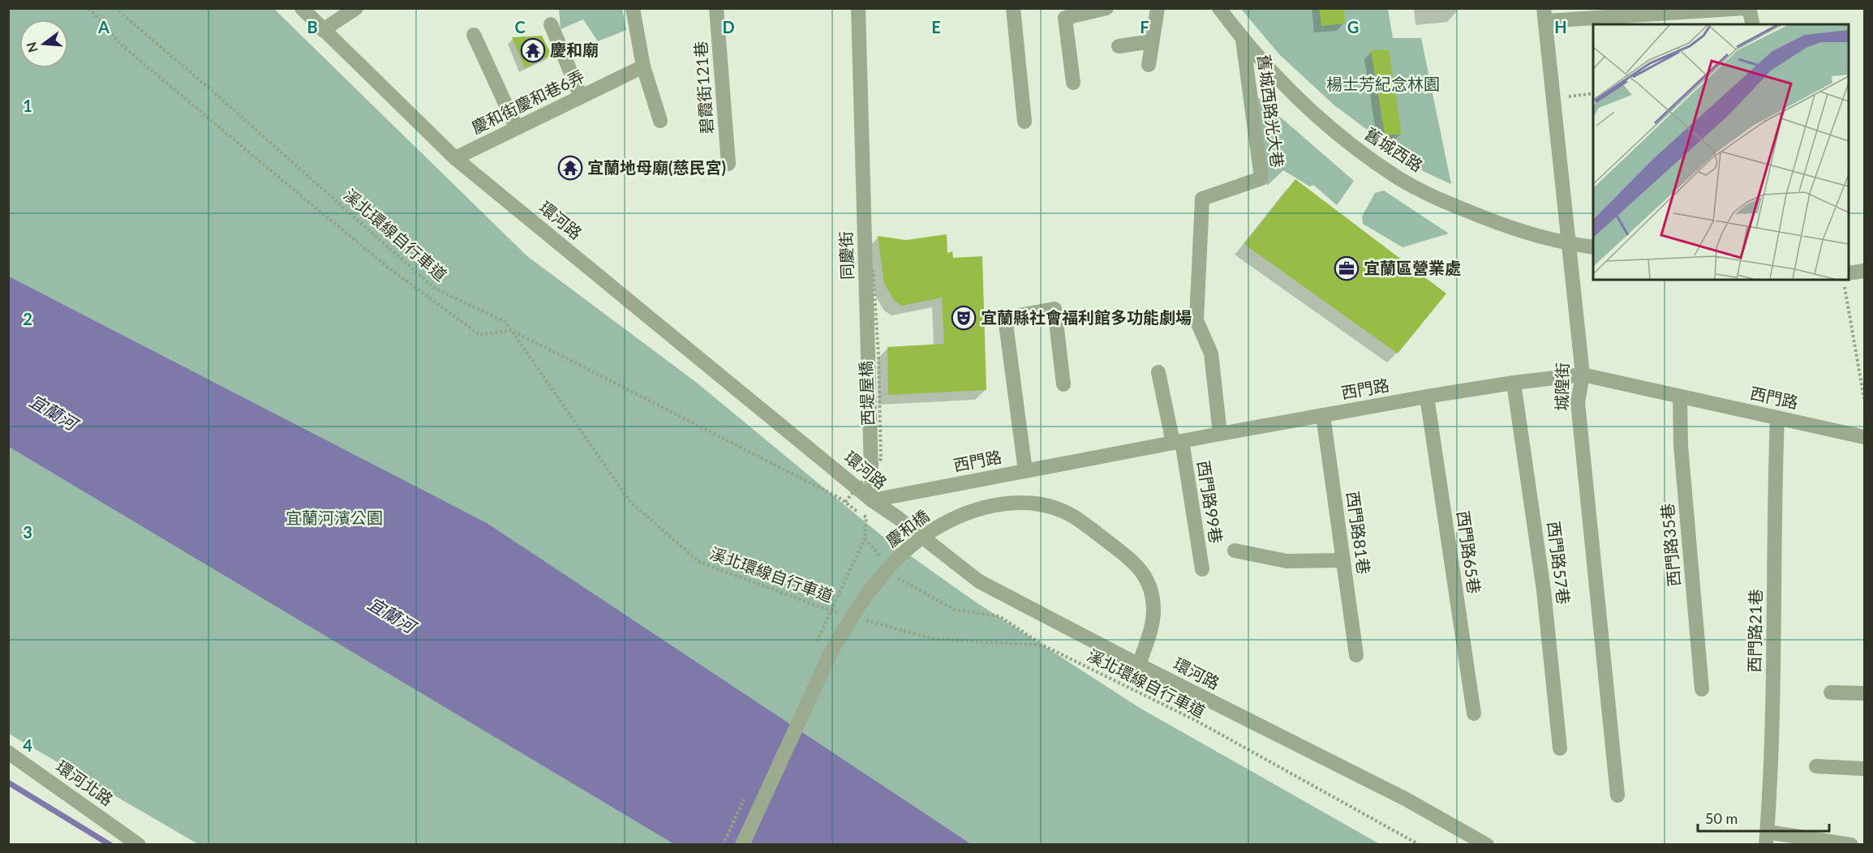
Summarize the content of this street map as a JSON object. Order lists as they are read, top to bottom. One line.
{"streets":{"street":["碧霞街121巷","慶和街慶和巷6弄","舊城西路光大巷","舊城西路","環河路","同慶街","城隍街","西門路","西門路99巷","慶和橋","西門路81巷","西門路35巷","西門路65巷","西門路57巷","西門路21巷","環河北路"],"path":["溪北環線自行車道","西堤屋橋"]},"crossings":[["慶和街慶和巷6弄","環河路"],["舊城西路光大巷","舊城西路"],["舊城西路光大巷","西門路"],["舊城西路","城隍街"],["環河路","同慶街"],["環河路","西門路"],["環河路","慶和橋"],["同慶街","西門路"],["城隍街","西門路"],["西門路","西門路99巷"],["西門路","西門路81巷"],["西門路","西門路35巷"],["西門路","西門路65巷"],["西門路","西門路57巷"],["西門路","西門路21巷"]],"water":["宜蘭河"],"parks":["楊士芳紀念林園","宜蘭河濱公園"],"places":{"temple":["慶和廟","宜蘭地母廟(慈民宮)"],"office":["宜蘭區營業處"],"theatre":["宜蘭縣社會福利館多功能劇場"]},"scale_bar":"50 m","north":"left","grid":{"columns":["A","B","C","D","E","F","G","H"],"rows":["1","2","3","4"]}}
